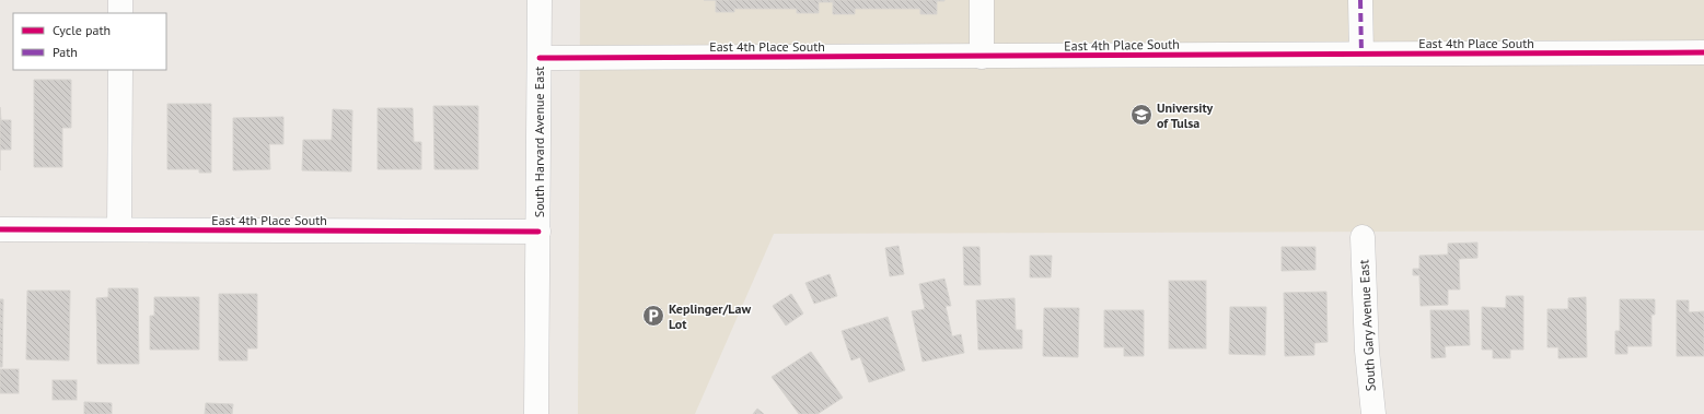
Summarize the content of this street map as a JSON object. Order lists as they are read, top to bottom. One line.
{"streets":{"street":["East 4th Place South","South Harvard Avenue East","South Gary Avenue East"]},"crossings":[["East 4th Place South","South Harvard Avenue East"]],"places":{"school or university":["University of Tulsa"],"parking":["Keplinger/Law Lot"]},"legend":["Cycle path","Path"]}
